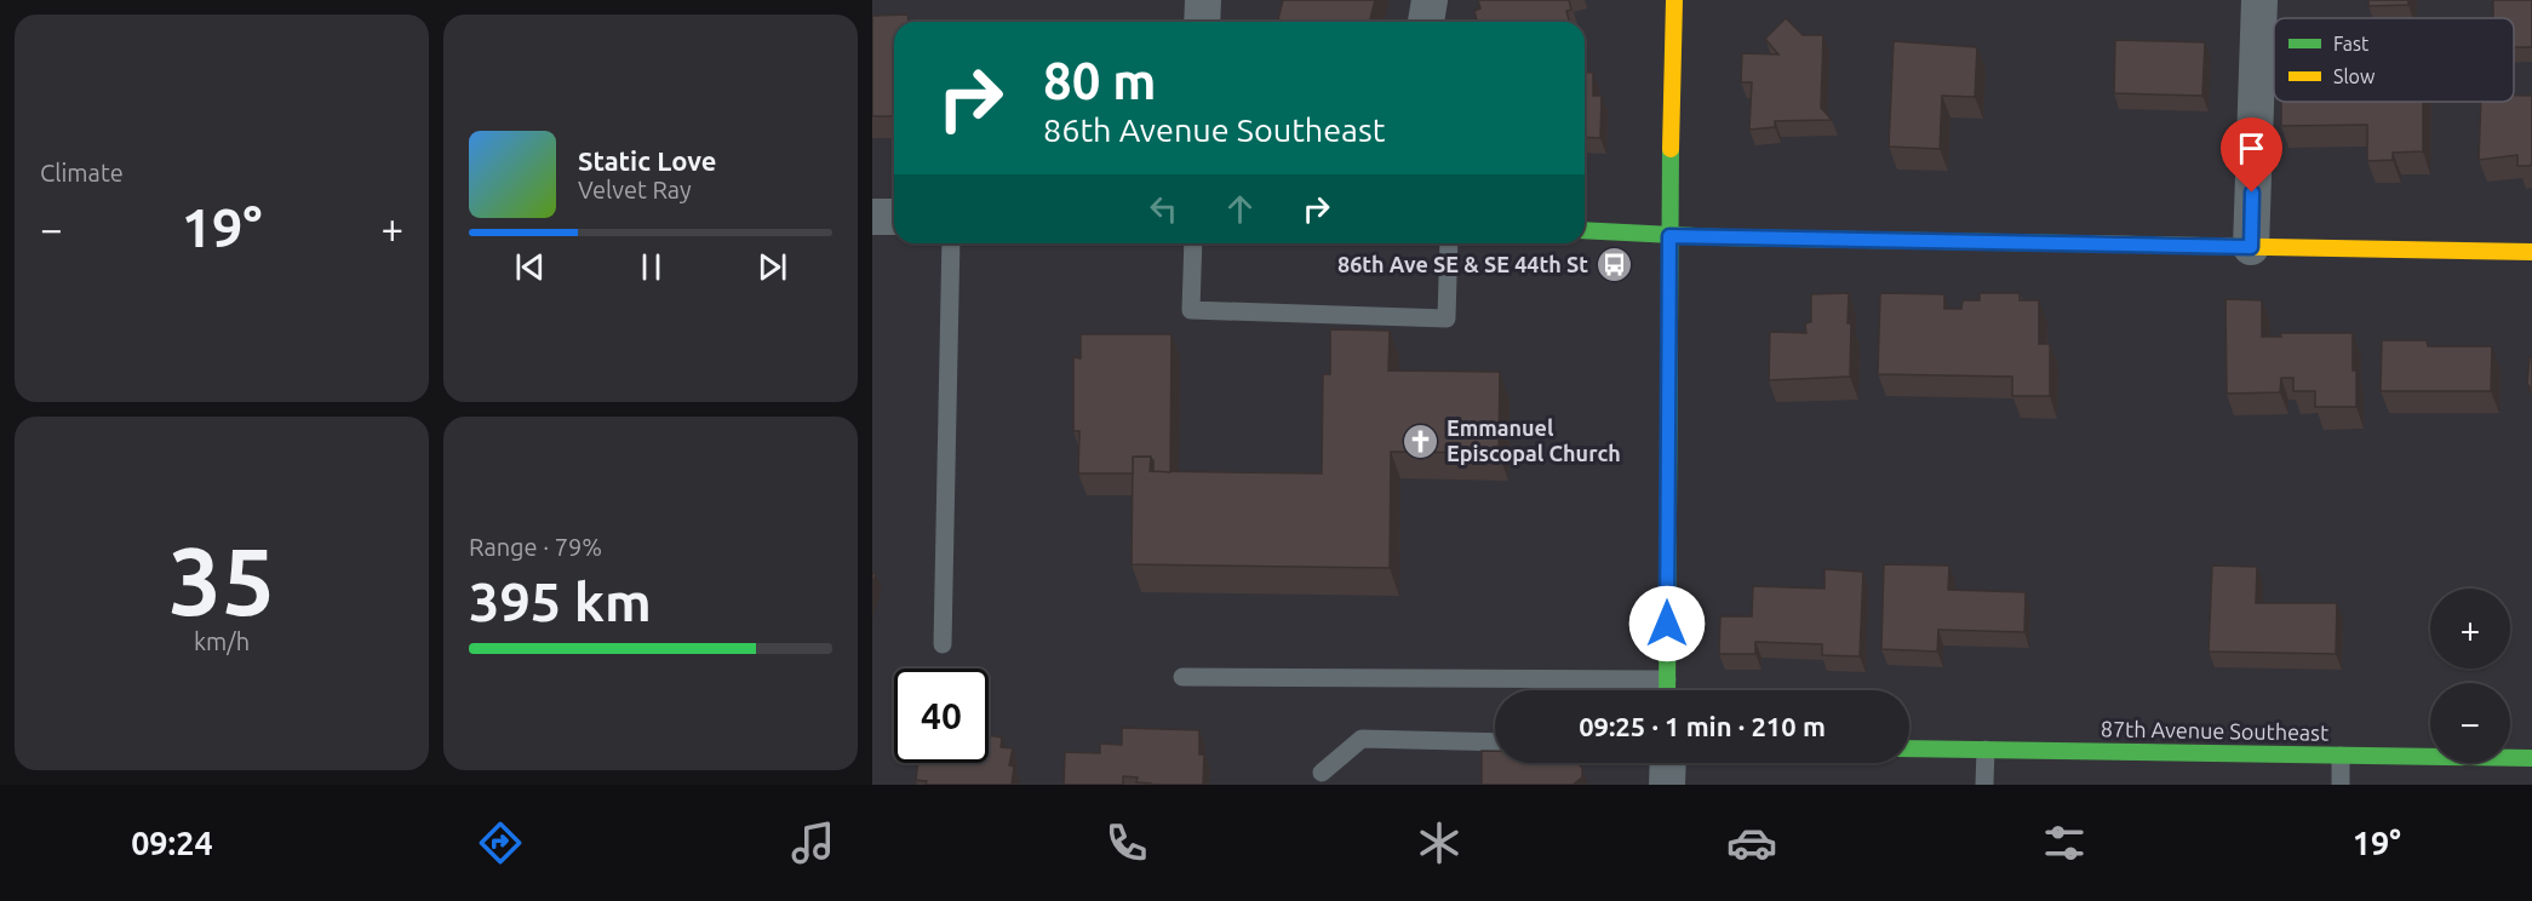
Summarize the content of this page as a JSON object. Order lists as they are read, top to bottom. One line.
{"streets":{"street":["87th Avenue Southeast"]},"places":{"bus stop":["86th Ave SE & SE 44th St"],"church":["Emmanuel Episcopal Church"]},"legend":["Fast","Slow"],"page":{"tile":["Climate",["35","km/h"],["Range · 79%","395 km"]],"turn":["80 m","86th Avenue Southeast"],"song":["Static Love","Velvet Ray"],"heat":["−","19°","+"],"map_buttons":["+","−"],"limit":"40","trip":"09:25 · 1 min · 210 m","tabs":["09:24","19°"]}}
